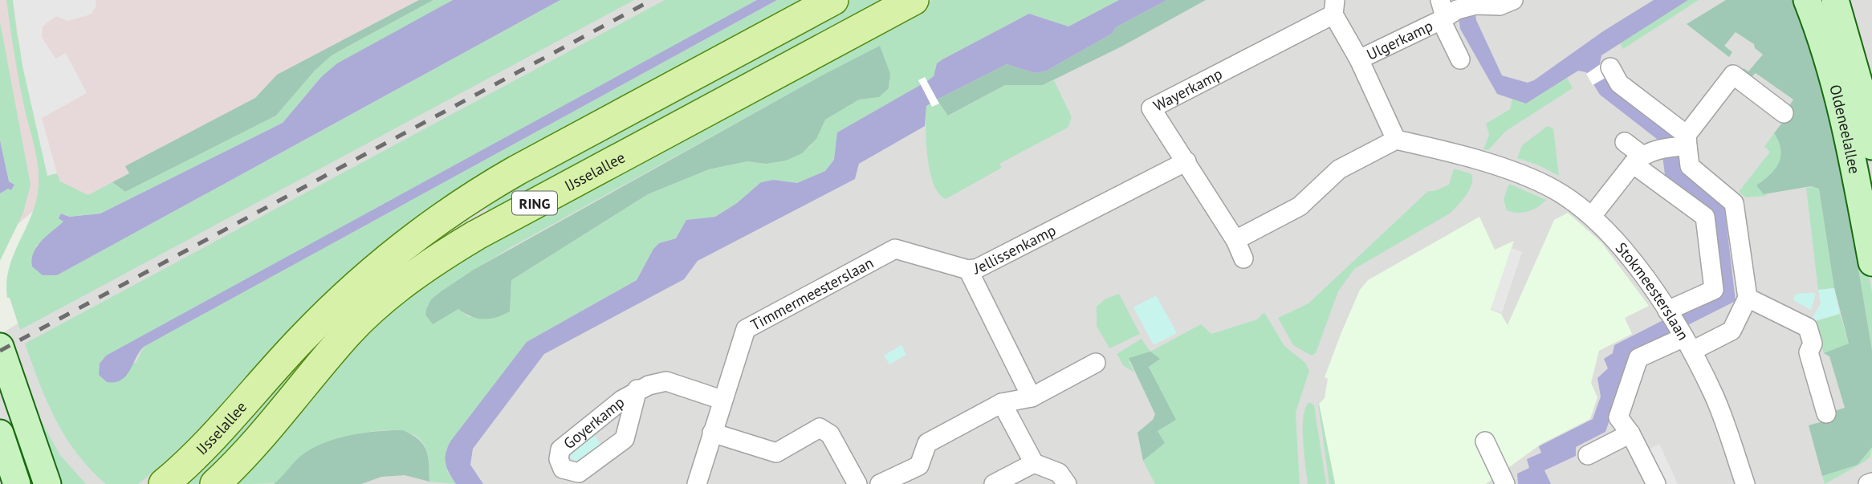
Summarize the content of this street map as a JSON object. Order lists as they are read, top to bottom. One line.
{"streets":{"main road":["Oldeneelallee","IJsselallee","RING"],"street":["Ulgerkamp","Wayerkamp","Jellissenkamp","Stokmeesterslaan","Timmermeesterslaan","Goyerkamp"]},"crossings":[["Ulgerkamp","Wayerkamp"],["Wayerkamp","Jellissenkamp"],["Wayerkamp","Stokmeesterslaan"],["Jellissenkamp","Timmermeesterslaan"],["Timmermeesterslaan","Goyerkamp"]]}
